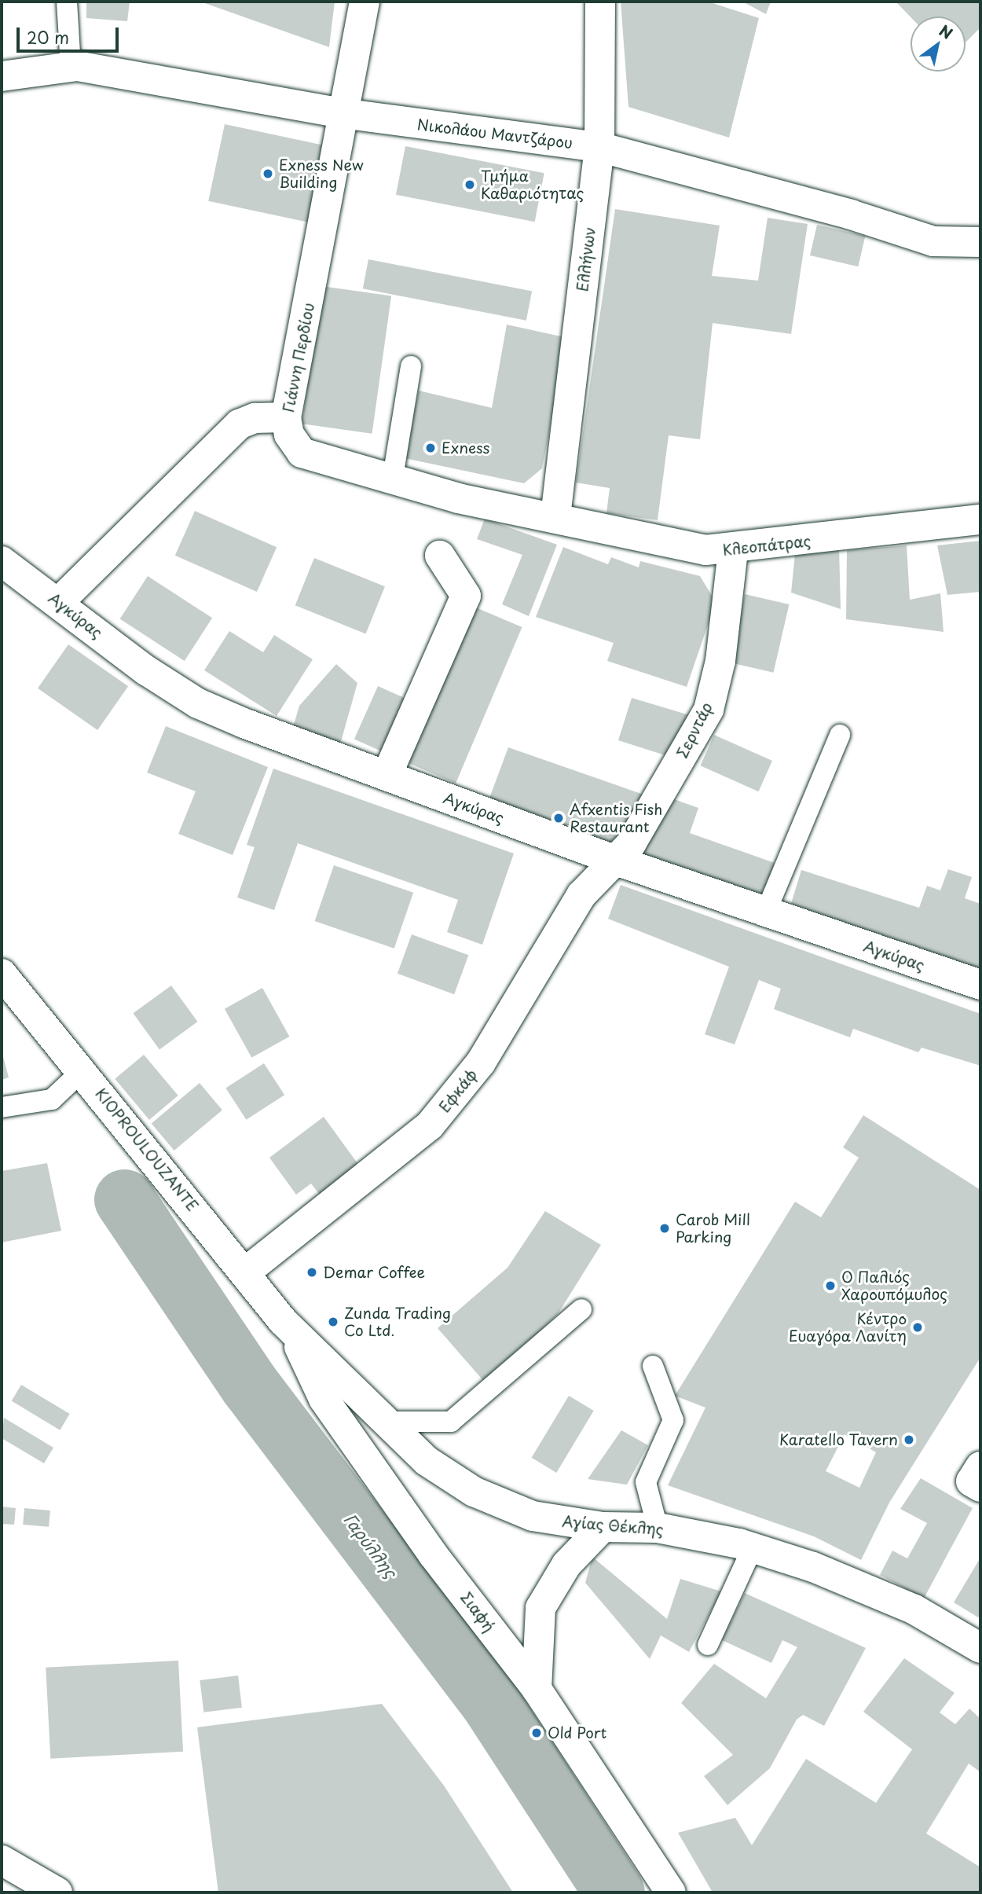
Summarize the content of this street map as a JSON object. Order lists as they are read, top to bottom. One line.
{"streets":{"street":["Νικολάου Μαντζάρου","Ελλήνων","Γιάννη Περδίου","Κλεοπάτρας","Αγκύρας","Σερντάρ","Εφκάφ","KIOPROULOUZANTE","Αγίας Θέκλης","Σιαφή"]},"crossings":[["Νικολάου Μαντζάρου","Ελλήνων"],["Νικολάου Μαντζάρου","Γιάννη Περδίου"],["Ελλήνων","Γιάννη Περδίου"],["Ελλήνων","Κλεοπάτρας"],["Γιάννη Περδίου","Κλεοπάτρας"],["Κλεοπάτρας","Σερντάρ"],["Αγκύρας","Σερντάρ"],["Αγκύρας","Εφκάφ"],["Σερντάρ","Εφκάφ"],["Εφκάφ","KIOPROULOUZANTE"],["KIOPROULOUZANTE","Αγίας Θέκλης"],["KIOPROULOUZANTE","Σιαφή"],["Αγίας Θέκλης","Σιαφή"]],"water":["Γαρύλλης"],"places":["Exness New Building","Τμήμα Καθαριότητας","Exness","Afxentis Fish Restaurant","Carob Mill Parking","Demar Coffee","Ο Παλιός Χαρουπόμυλος","Zunda Trading Co Ltd.","Κέντρο Ευαγόρα Λανίτη","Karatello Tavern","Old Port"],"scale_bar":"20 m","north":"top right"}
